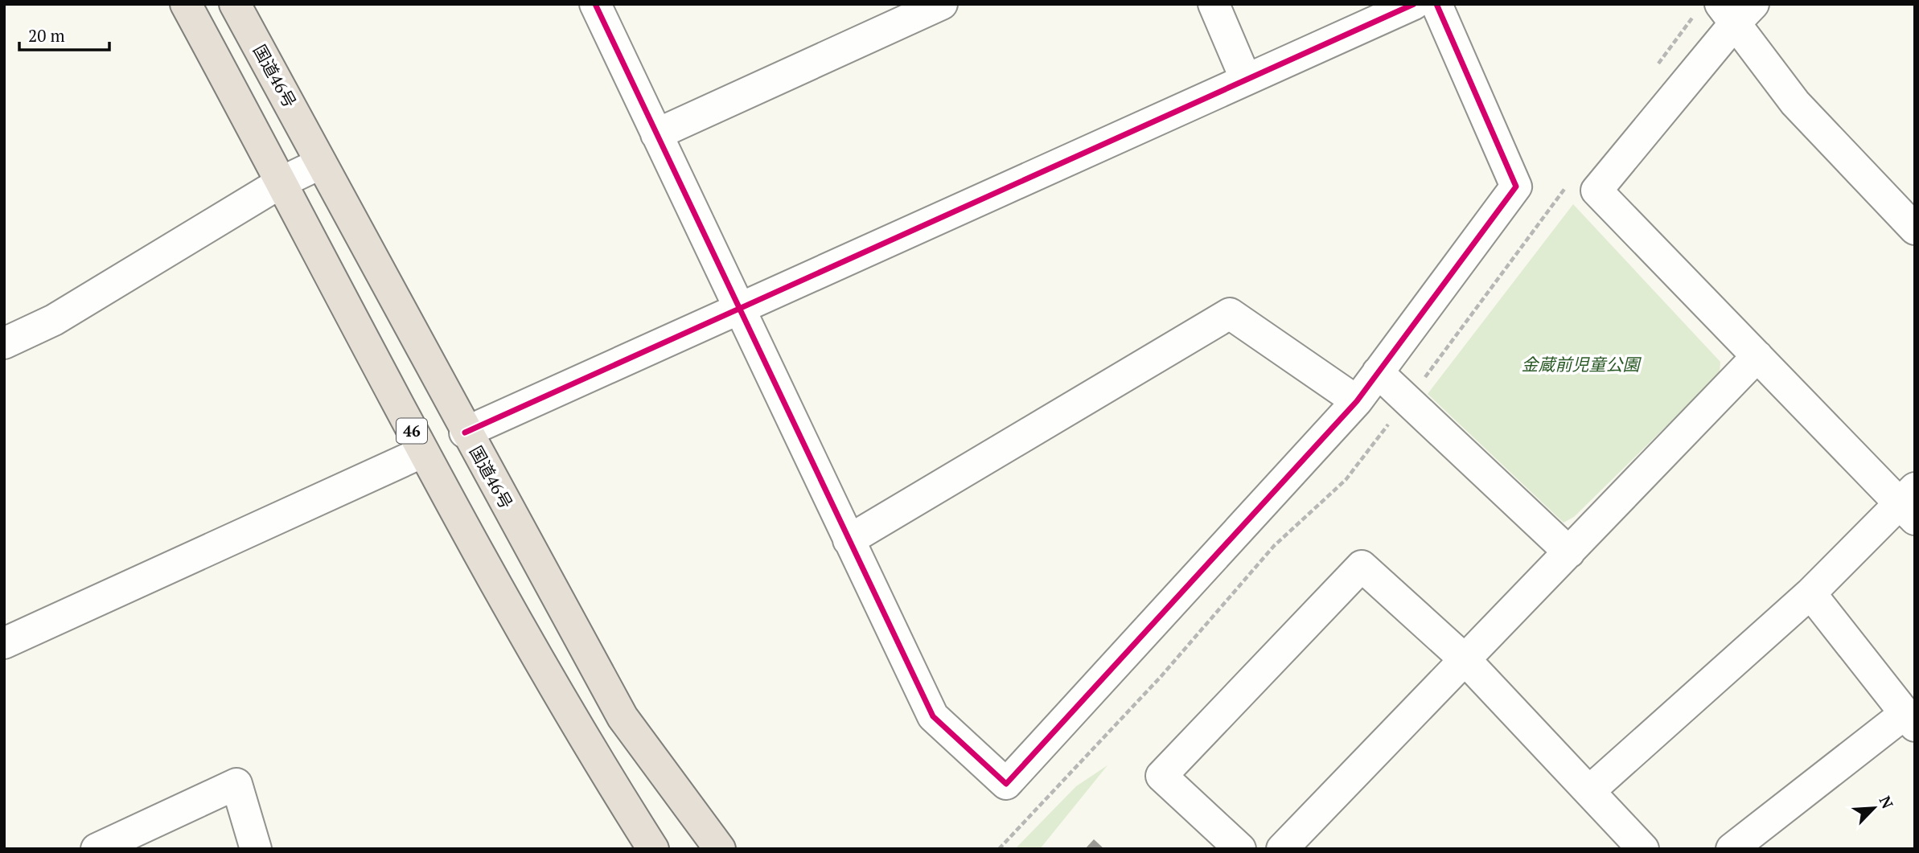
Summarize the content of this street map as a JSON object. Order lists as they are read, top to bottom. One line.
{"streets":{"highway":["国道46号","46"]},"parks":["金蔵前児童公園"],"scale_bar":"20 m","north":"top right"}
